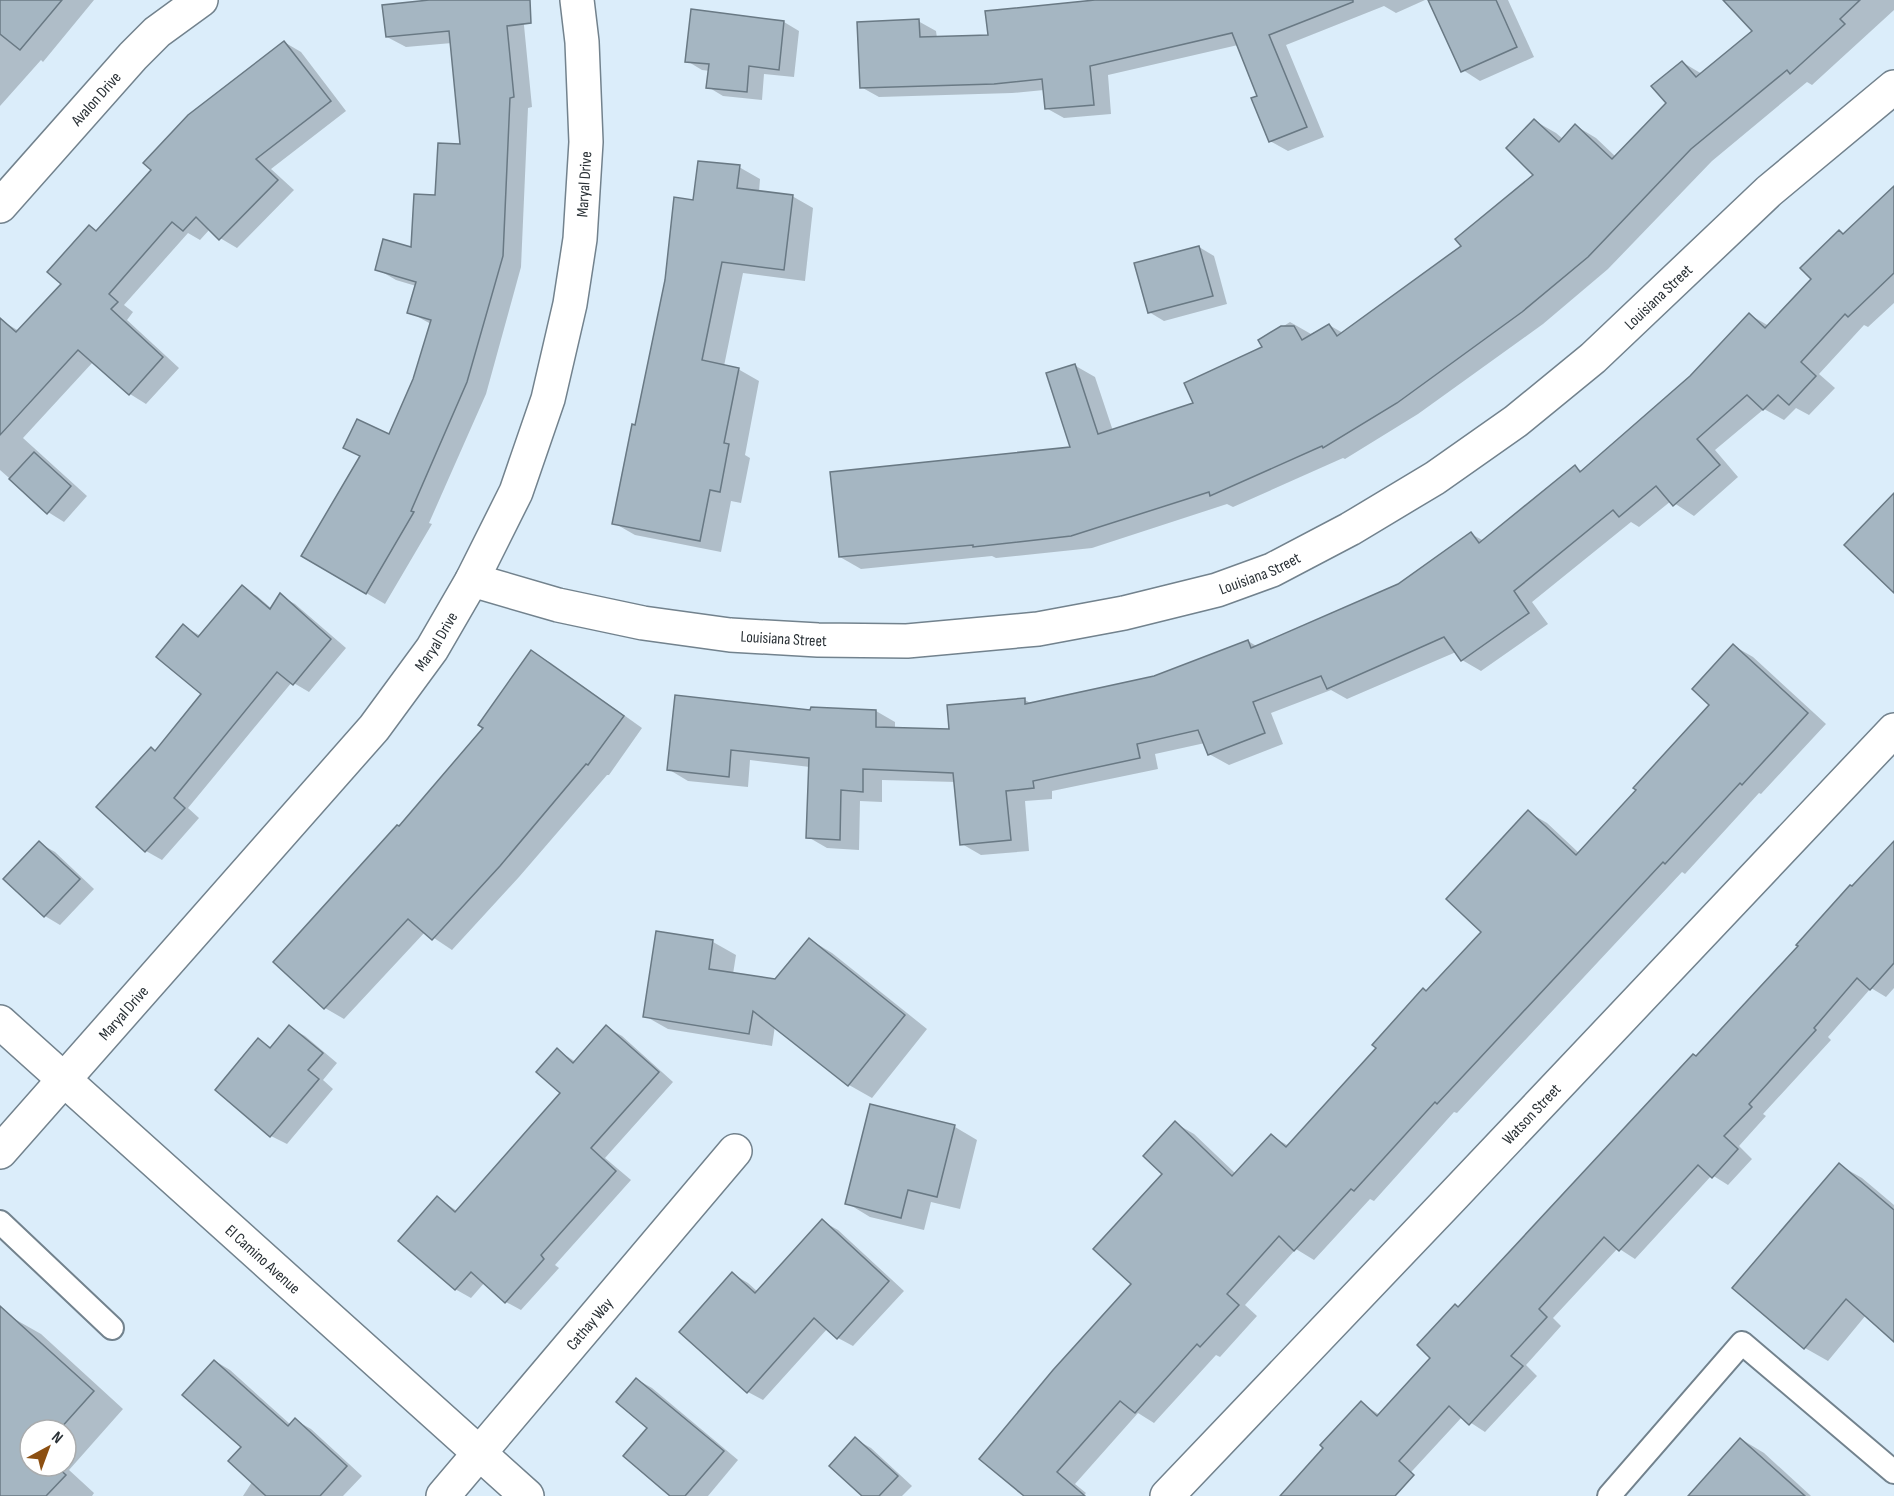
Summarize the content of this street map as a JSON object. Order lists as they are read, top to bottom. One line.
{"streets":{"street":["Avalon Drive","Maryal Drive","Louisiana Street","Watson Street","El Camino Avenue","Cathay Way"]},"crossings":[["Maryal Drive","Louisiana Street"],["Maryal Drive","El Camino Avenue"],["El Camino Avenue","Cathay Way"]],"north":"top right"}
